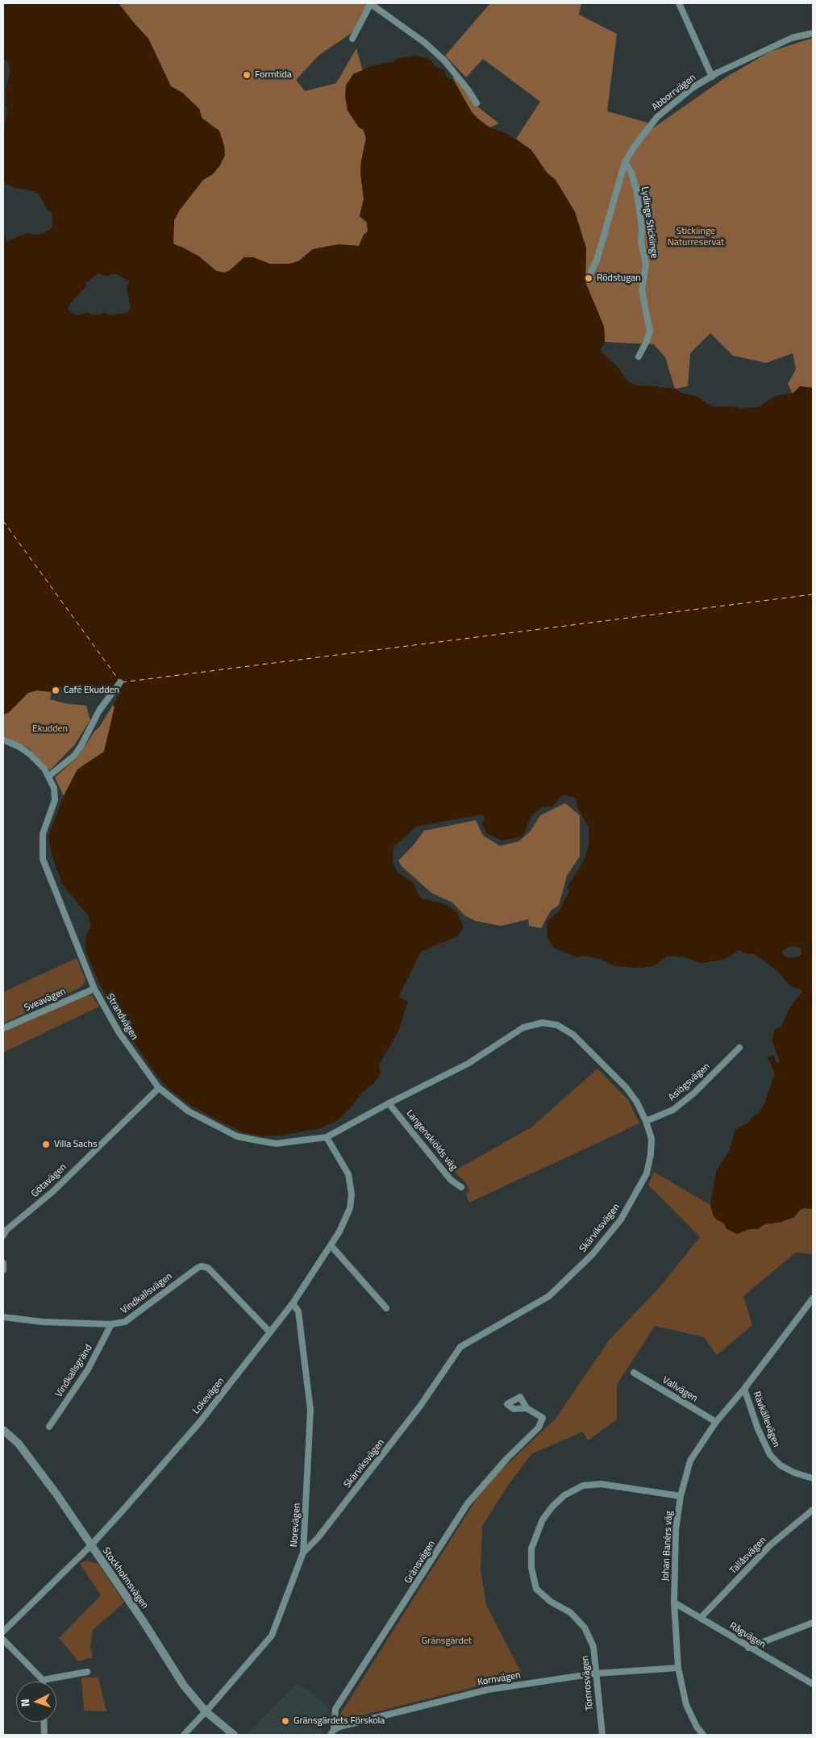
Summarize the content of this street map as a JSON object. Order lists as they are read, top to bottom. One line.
{"streets":{"street":["Abborrvägen","Lydinge Sticklinge","Sveavägen","Strandvägen","Aslögsvägen","Langenskiölds väg","Götavägen","Skärviksvägen","Vindkallsvägen","Vindkallsgränd","Vallvägen","Lokevägen","Rävkällevägen","Norevägen","Johan Banérs väg","Tallåsvägen","Gränsvägen","Stockholmsvägen","Rågvägen","Kornvägen","Törnrosvägen"]},"crossings":[["Abborrvägen","Lydinge Sticklinge"],["Sveavägen","Strandvägen"],["Strandvägen","Götavägen"],["Strandvägen","Skärviksvägen"],["Strandvägen","Lokevägen"],["Aslögsvägen","Skärviksvägen"],["Langenskiölds väg","Skärviksvägen"],["Skärviksvägen","Lokevägen"],["Skärviksvägen","Norevägen"],["Vindkallsvägen","Vindkallsgränd"],["Vindkallsvägen","Lokevägen"],["Vallvägen","Johan Banérs väg"],["Lokevägen","Norevägen"],["Lokevägen","Stockholmsvägen"],["Rävkällevägen","Johan Banérs väg"],["Norevägen","Stockholmsvägen"],["Johan Banérs väg","Rågvägen"],["Johan Banérs väg","Kornvägen"],["Johan Banérs väg","Törnrosvägen"],["Tallåsvägen","Rågvägen"],["Gränsvägen","Kornvägen"],["Kornvägen","Törnrosvägen"]],"parks":["Sticklinge Naturreservat","Ekudden","Gränsgärdet"],"places":["Formtida","Rödstugan","Café Ekudden","Villa Sachs","Gränsgärdets Förskola"],"north":"left"}
